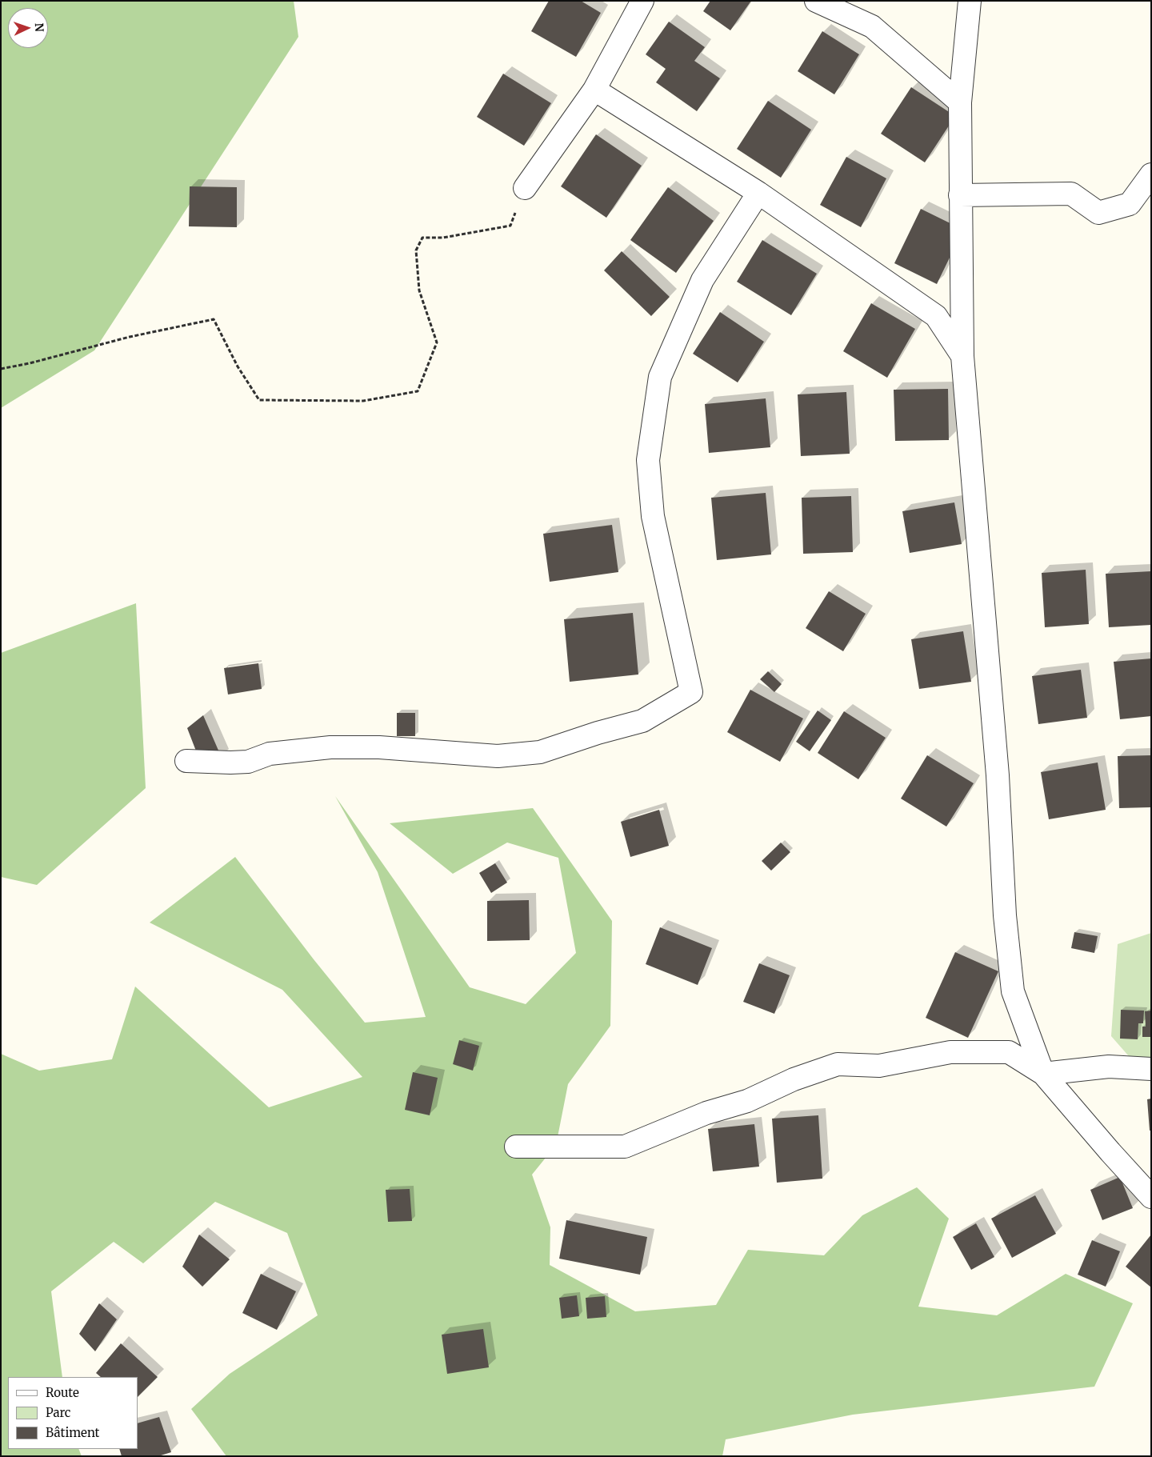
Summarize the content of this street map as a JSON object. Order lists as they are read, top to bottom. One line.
{"legend":["Route","Parc","Bâtiment"],"north":"right"}
